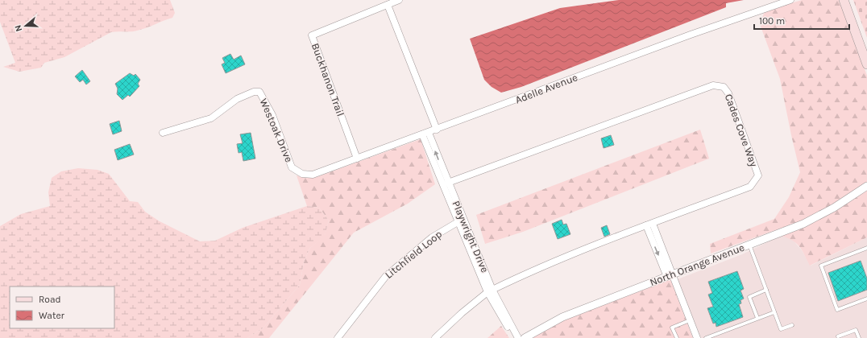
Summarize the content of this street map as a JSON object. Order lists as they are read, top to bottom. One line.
{"streets":{"street":["Buckhanon Trail","Adelle Avenue","Westoak Drive","Cades Cove Way","Playwright Drive","Litchfield Loop","North Orange Avenue"]},"crossings":[["Buckhanon Trail","Adelle Avenue"],["Adelle Avenue","Westoak Drive"],["Adelle Avenue","Playwright Drive"],["Cades Cove Way","Playwright Drive"],["Playwright Drive","Litchfield Loop"]],"legend":["Road","Water"],"scale_bar":"100 m","north":"left"}
